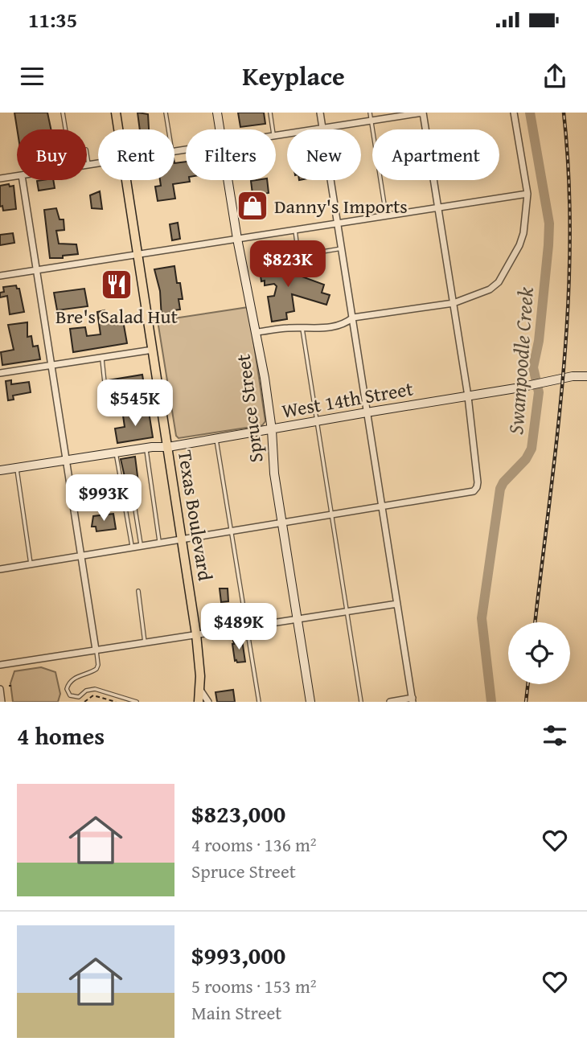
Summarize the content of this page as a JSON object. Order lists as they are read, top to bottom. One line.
{"streets":{"main road":["Texas Boulevard"],"street":["West 14th Street","Spruce Street"]},"crossings":[["West 14th Street","Spruce Street"],["West 14th Street","Texas Boulevard"]],"water":["Swampoodle Creek"],"places":{"shop":["Danny's Imports"],"restaurant":["Bre's Salad Hut"]},"page":{"status":"11:35","header":"Keyplace","chip":["Buy","Rent","Filters","New","Apartment"],"price":["$823K","$545K","$993K","$489K"],"heading":"4 homes","list":[{"name":"$823,000","note":"4 rooms · 136 m² · Spruce Street"},{"name":"$993,000","note":"5 rooms · 153 m² · Main Street"}]}}
